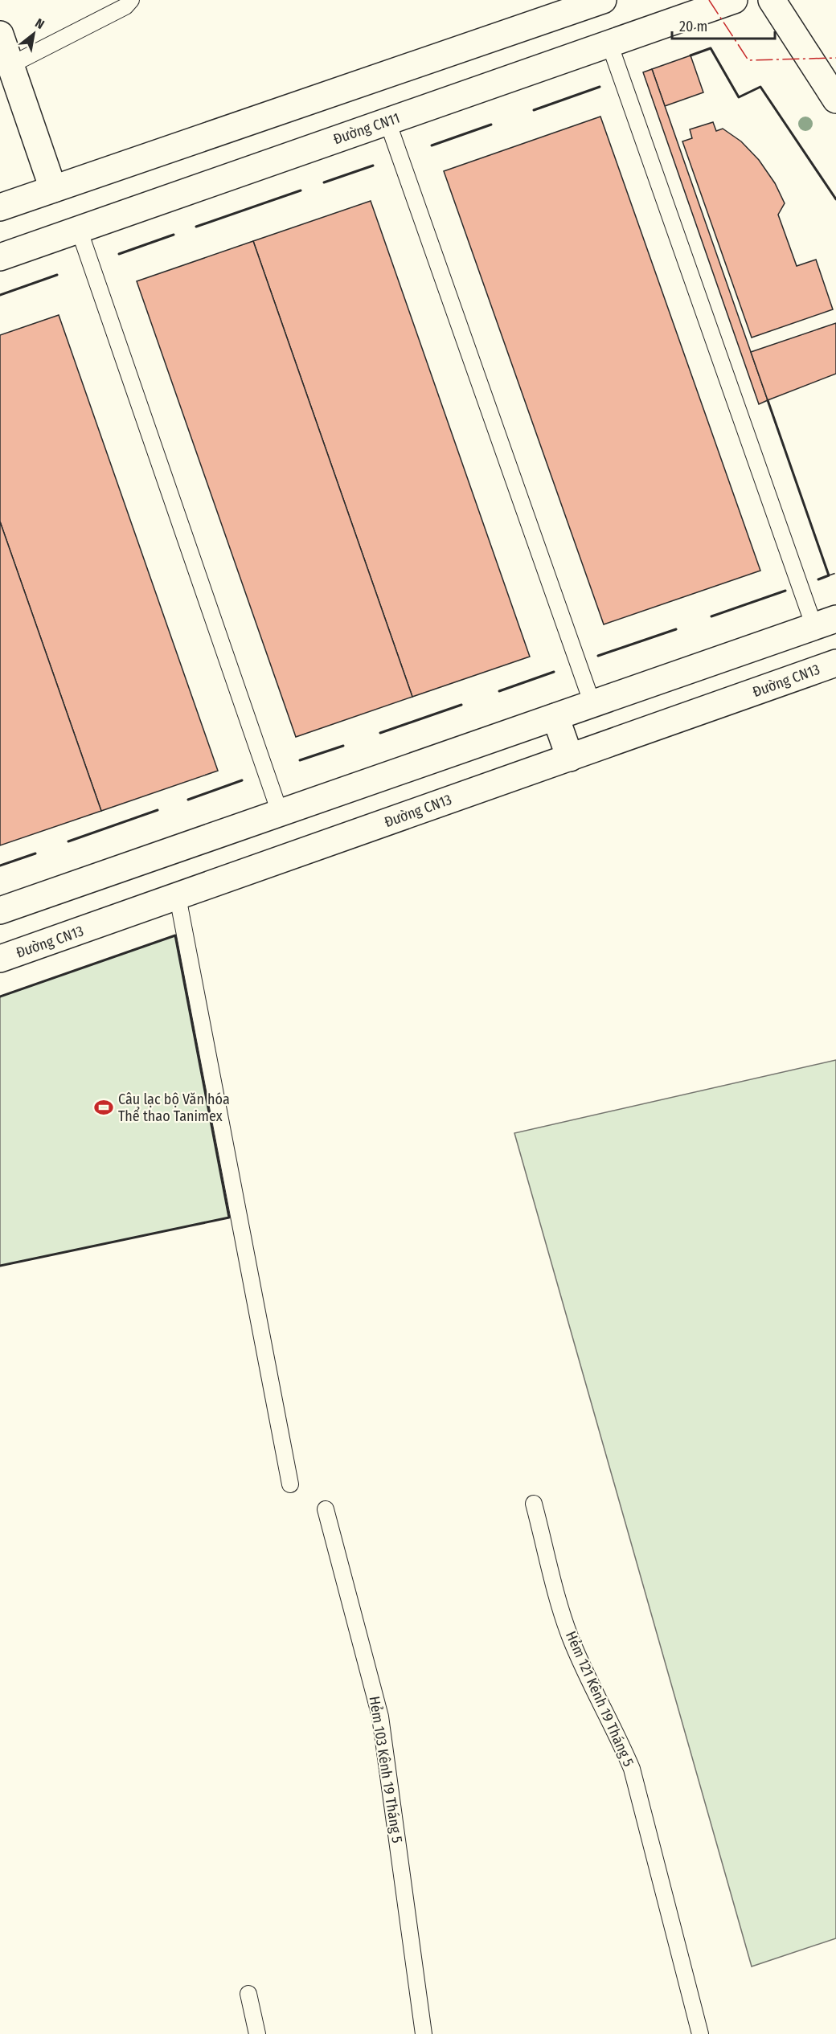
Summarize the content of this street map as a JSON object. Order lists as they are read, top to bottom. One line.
{"streets":{"street":["Đường CN11","Đường CN13"],"lane":["Hẻm 121 Kênh 19 Tháng 5","Hẻm 103 Kênh 19 Tháng 5"]},"places":{"sports":["Câu lạc bộ Văn hóa Thể thao Tanimex"]},"scale_bar":"20 m","north":"top right"}
